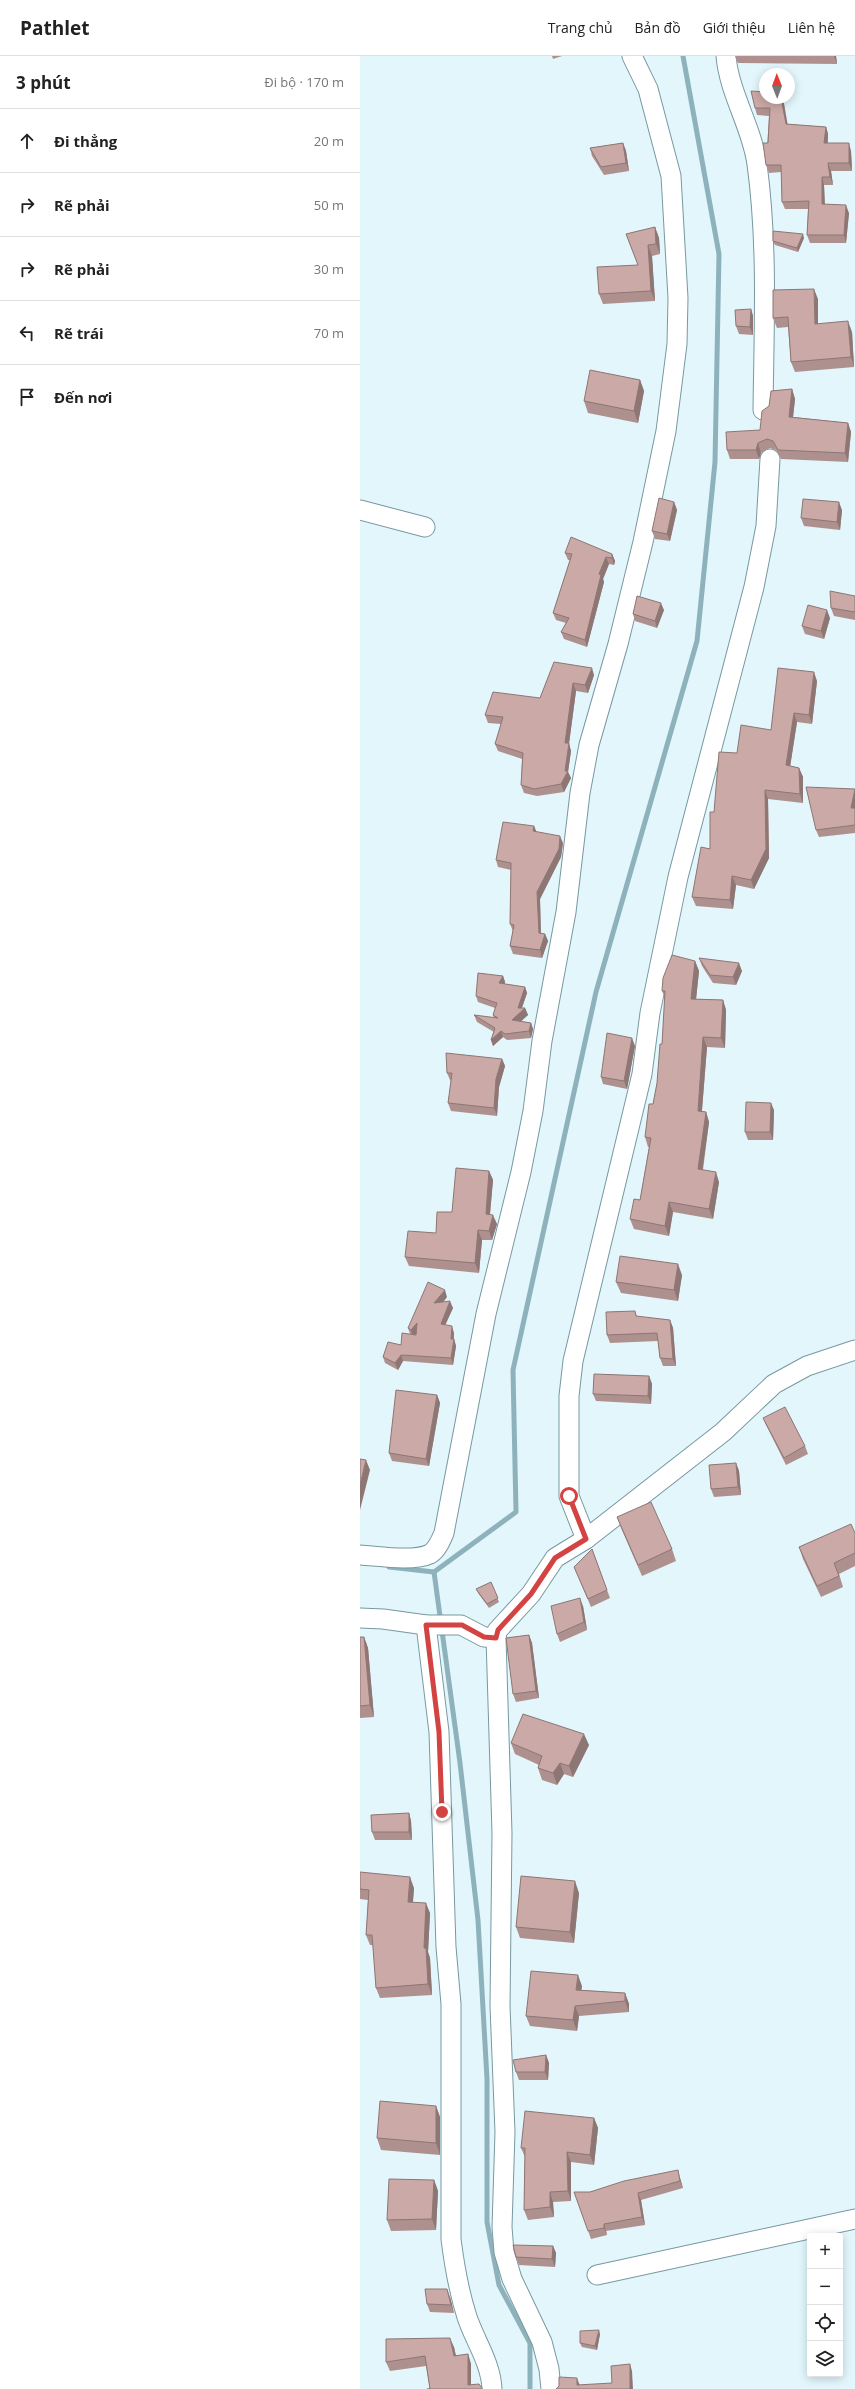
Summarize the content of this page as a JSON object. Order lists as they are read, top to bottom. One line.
{"north":"top","page":{"header":"Pathlet","nav":["Trang chủ","Bản đồ","Giới thiệu","Liên hệ"],"heading":["3 phút","Đi bộ · 170 m"],"list":[["Đi thẳng","20 m"],["Rẽ phải","50 m"],["Rẽ phải","30 m"],["Rẽ trái","70 m"],"Đến nơi"],"map_buttons":["+","−"]}}
